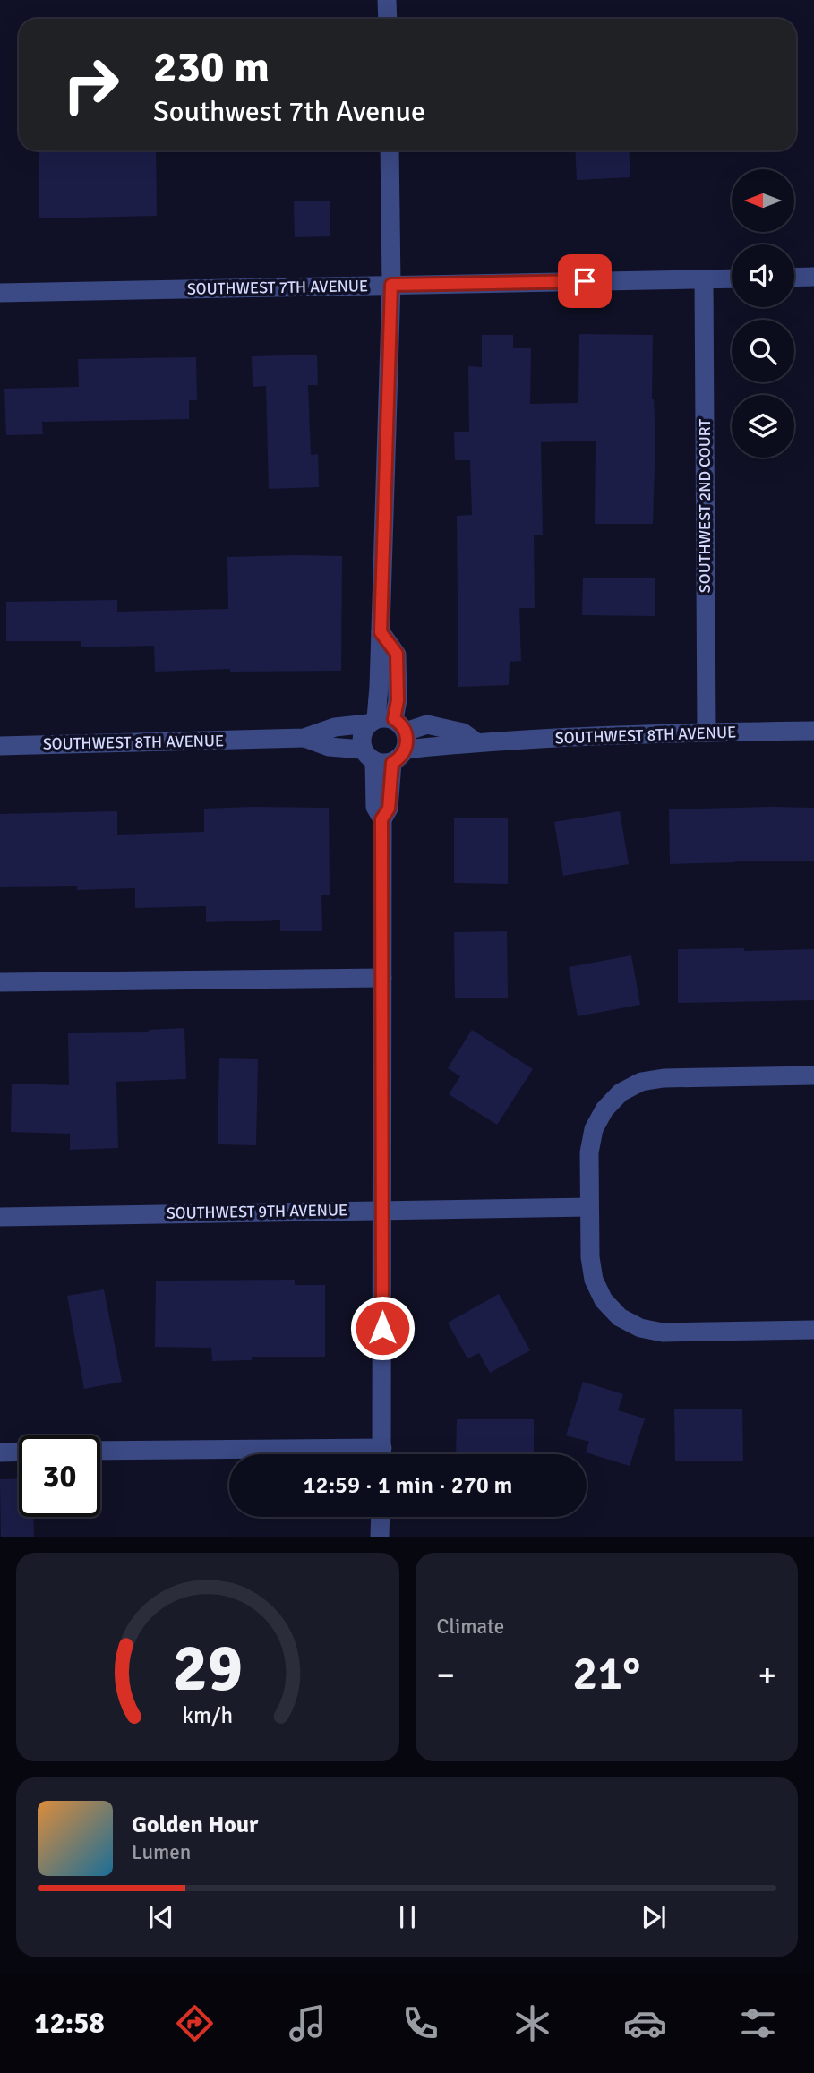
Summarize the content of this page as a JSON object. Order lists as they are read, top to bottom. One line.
{"streets":{"street":["SOUTHWEST 7TH AVENUE","SOUTHWEST 2ND COURT","SOUTHWEST 8TH AVENUE","SOUTHWEST 9TH AVENUE"]},"crossings":[["SOUTHWEST 7TH AVENUE","SOUTHWEST 2ND COURT"],["SOUTHWEST 2ND COURT","SOUTHWEST 8TH AVENUE"]],"north":"left","page":{"turn":["230 m","Southwest 7th Avenue"],"limit":"30","trip":"12:59 · 1 min · 270 m","tile":"Climate","heat":["−","21°","+"],"song":["Golden Hour","Lumen"],"tabs":"12:58","gauge":["29","km/h"]}}
